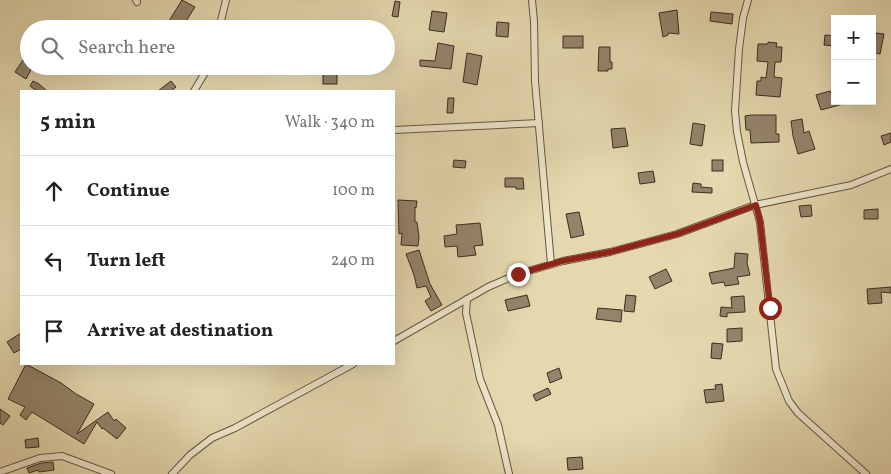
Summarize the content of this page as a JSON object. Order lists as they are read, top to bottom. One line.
{"page":{"map_buttons":["+","−"],"search":"Search here","heading":["5 min","Walk · 340 m"],"list":[["Continue","100 m"],["Turn left","240 m"],"Arrive at destination"]}}
